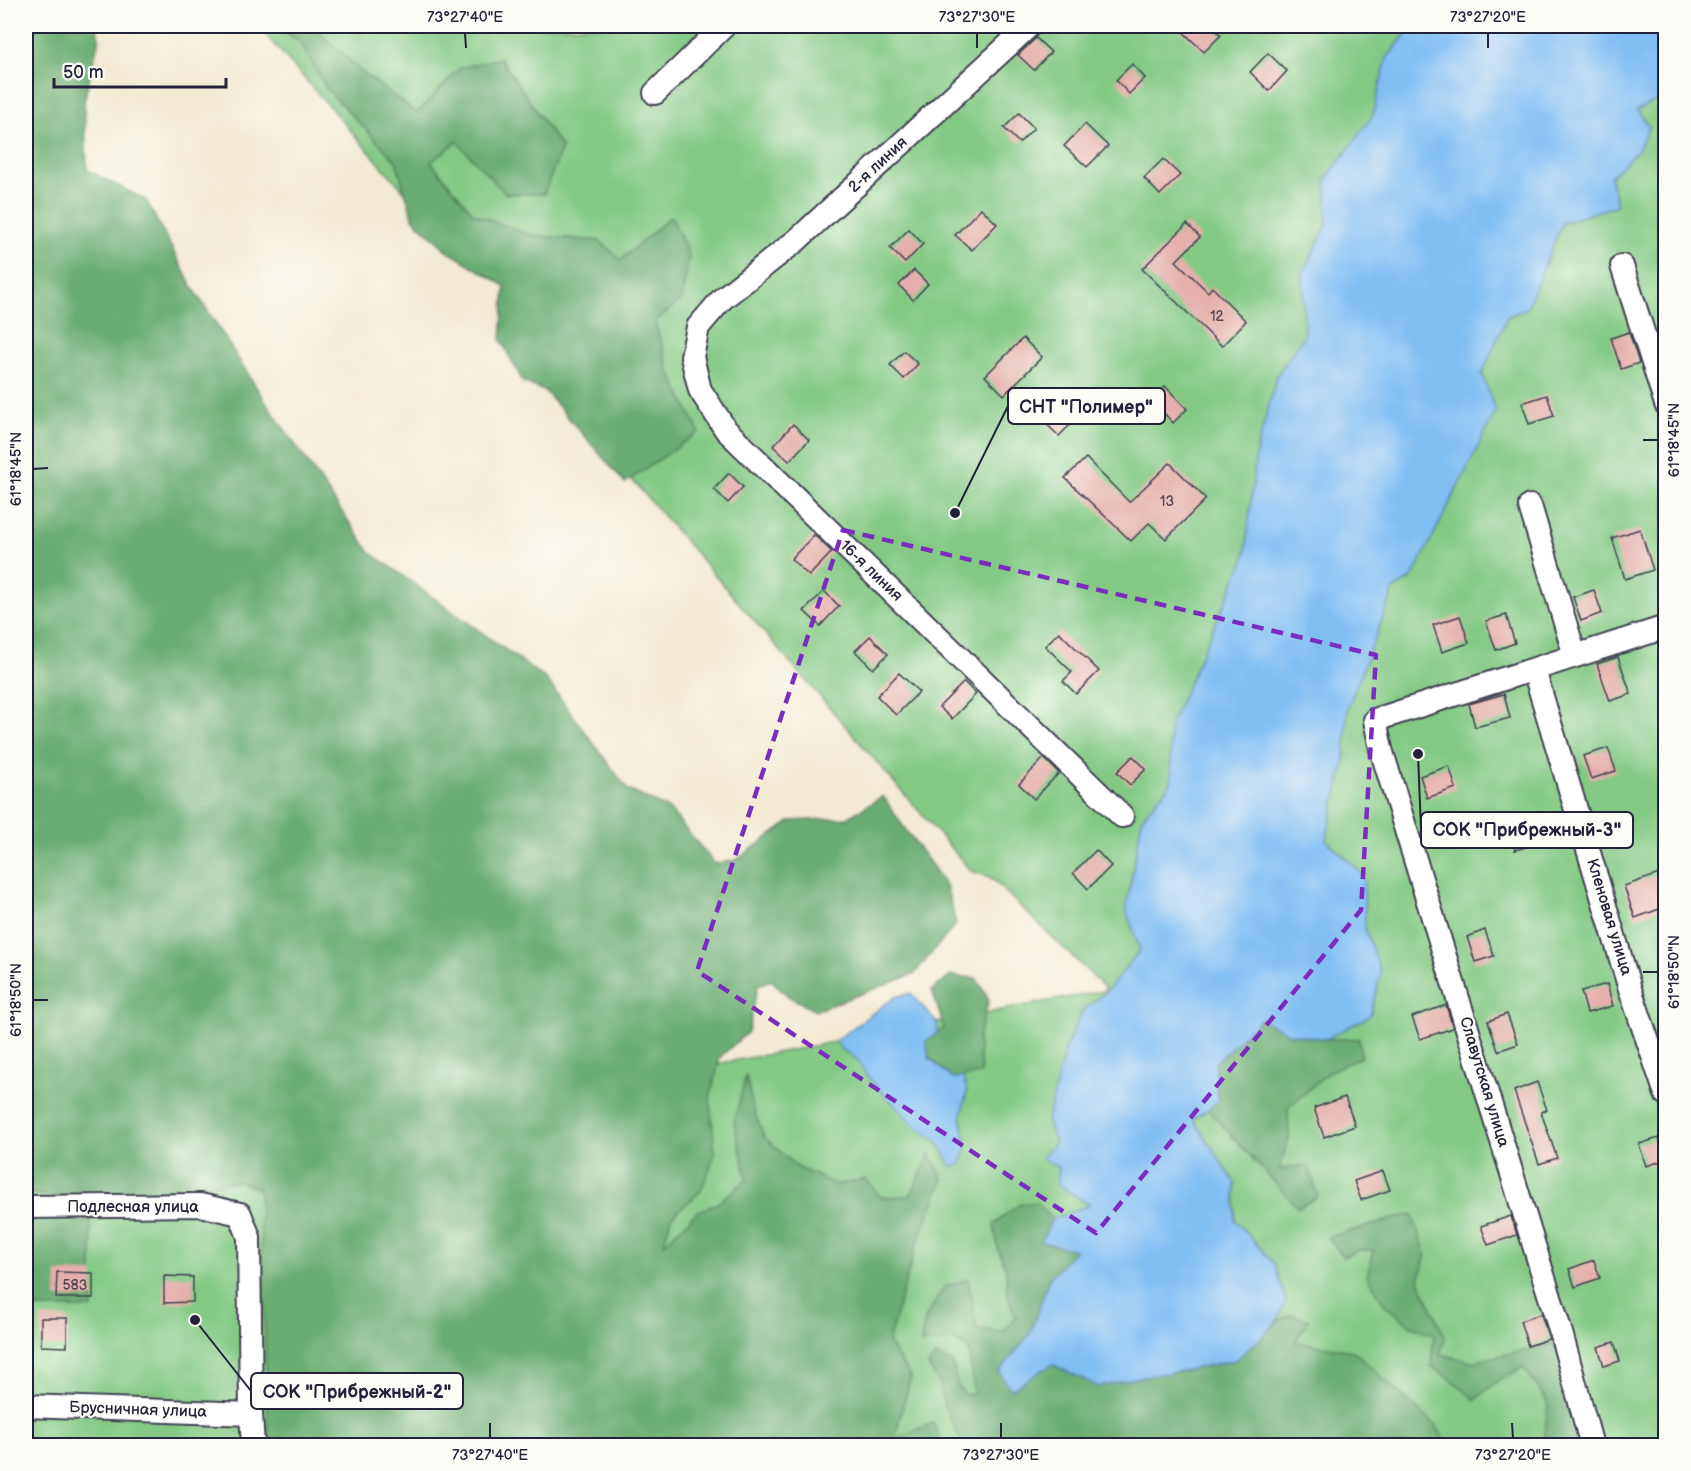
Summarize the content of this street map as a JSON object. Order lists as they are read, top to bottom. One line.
{"streets":{"street":["2-я линия","16-я линия","Кленовая улица","Славутская улица","Подлесная улица","Брусничная улица"]},"crossings":[["2-я линия","16-я линия"],["Кленовая улица","Славутская улица"],["Подлесная улица","Брусничная улица"]],"places":["СНТ \"Полимер\"","СОК \"Прибрежный-3\"","СОК \"Прибрежный-2\""],"house_numbers":["12","13","583"],"scale_bar":"50 m","coordinates":["73°27'40\"E","73°27'30\"E","73°27'20\"E","61°18'45\"N","61°18'50\"N"]}
